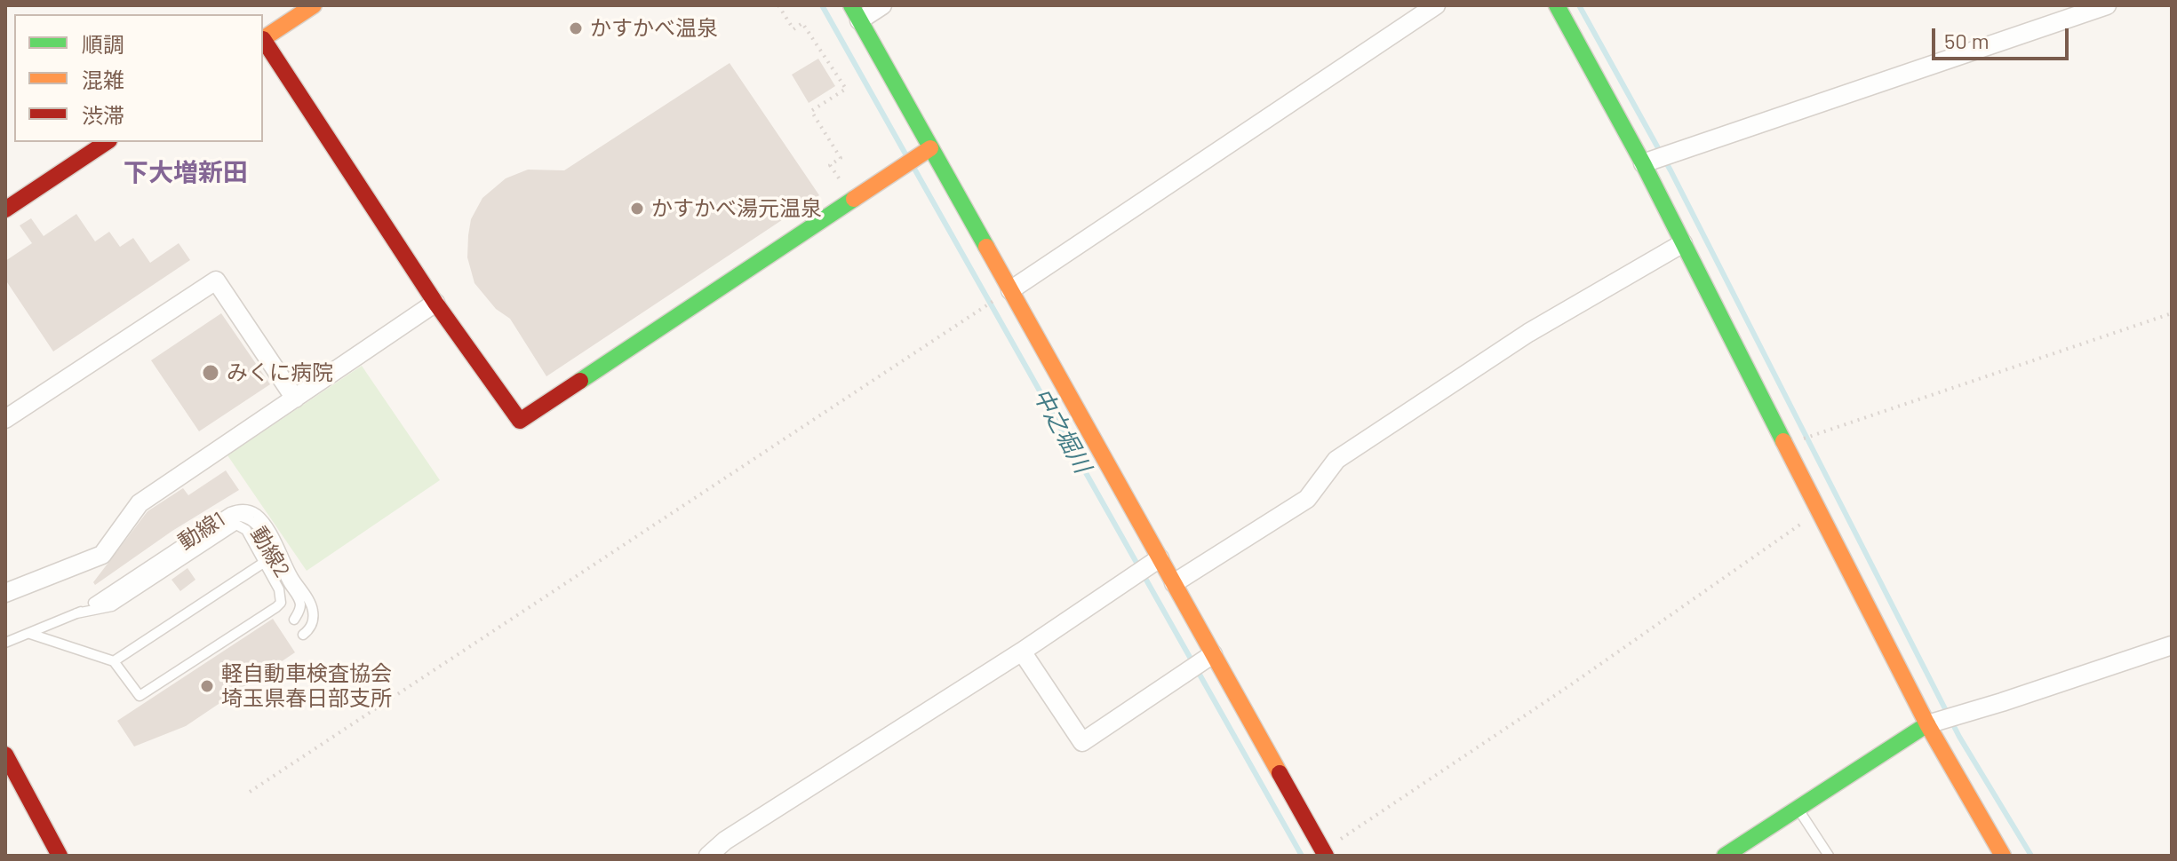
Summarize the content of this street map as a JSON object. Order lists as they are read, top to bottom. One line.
{"streets":{"lane":["動線1","動線2"]},"crossings":[["動線1","動線2"]],"districts":["下大増新田"],"water":["中之堀川"],"places":["かすかべ温泉","かすかべ湯元温泉","みくに病院","軽自動車検査協会 埼玉県春日部支所"],"legend":["順調","混雑","渋滞"],"scale_bar":"50 m"}
